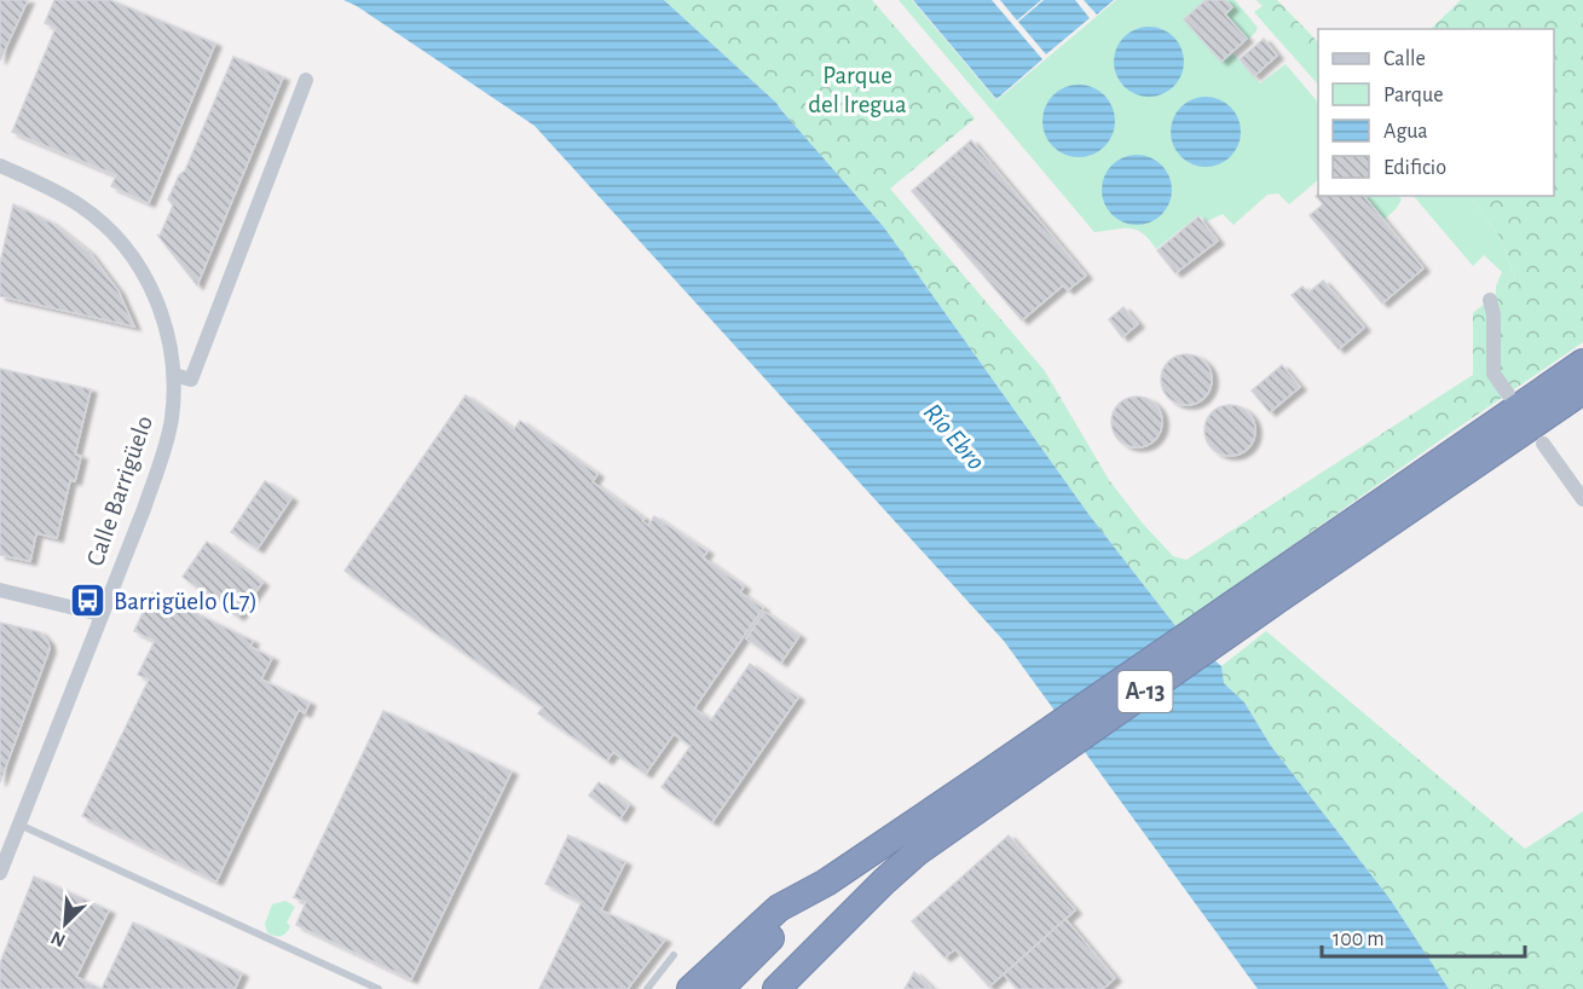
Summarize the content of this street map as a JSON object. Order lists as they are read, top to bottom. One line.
{"streets":{"highway":["A-13"],"street":["Calle Barrigüelo"]},"water":["Río Ebro"],"parks":["Parque del Iregua"],"places":{"bus stop":["Barrigüelo (L7)"]},"legend":["Calle","Parque","Agua","Edificio"],"scale_bar":"100 m","north":"bottom left"}
